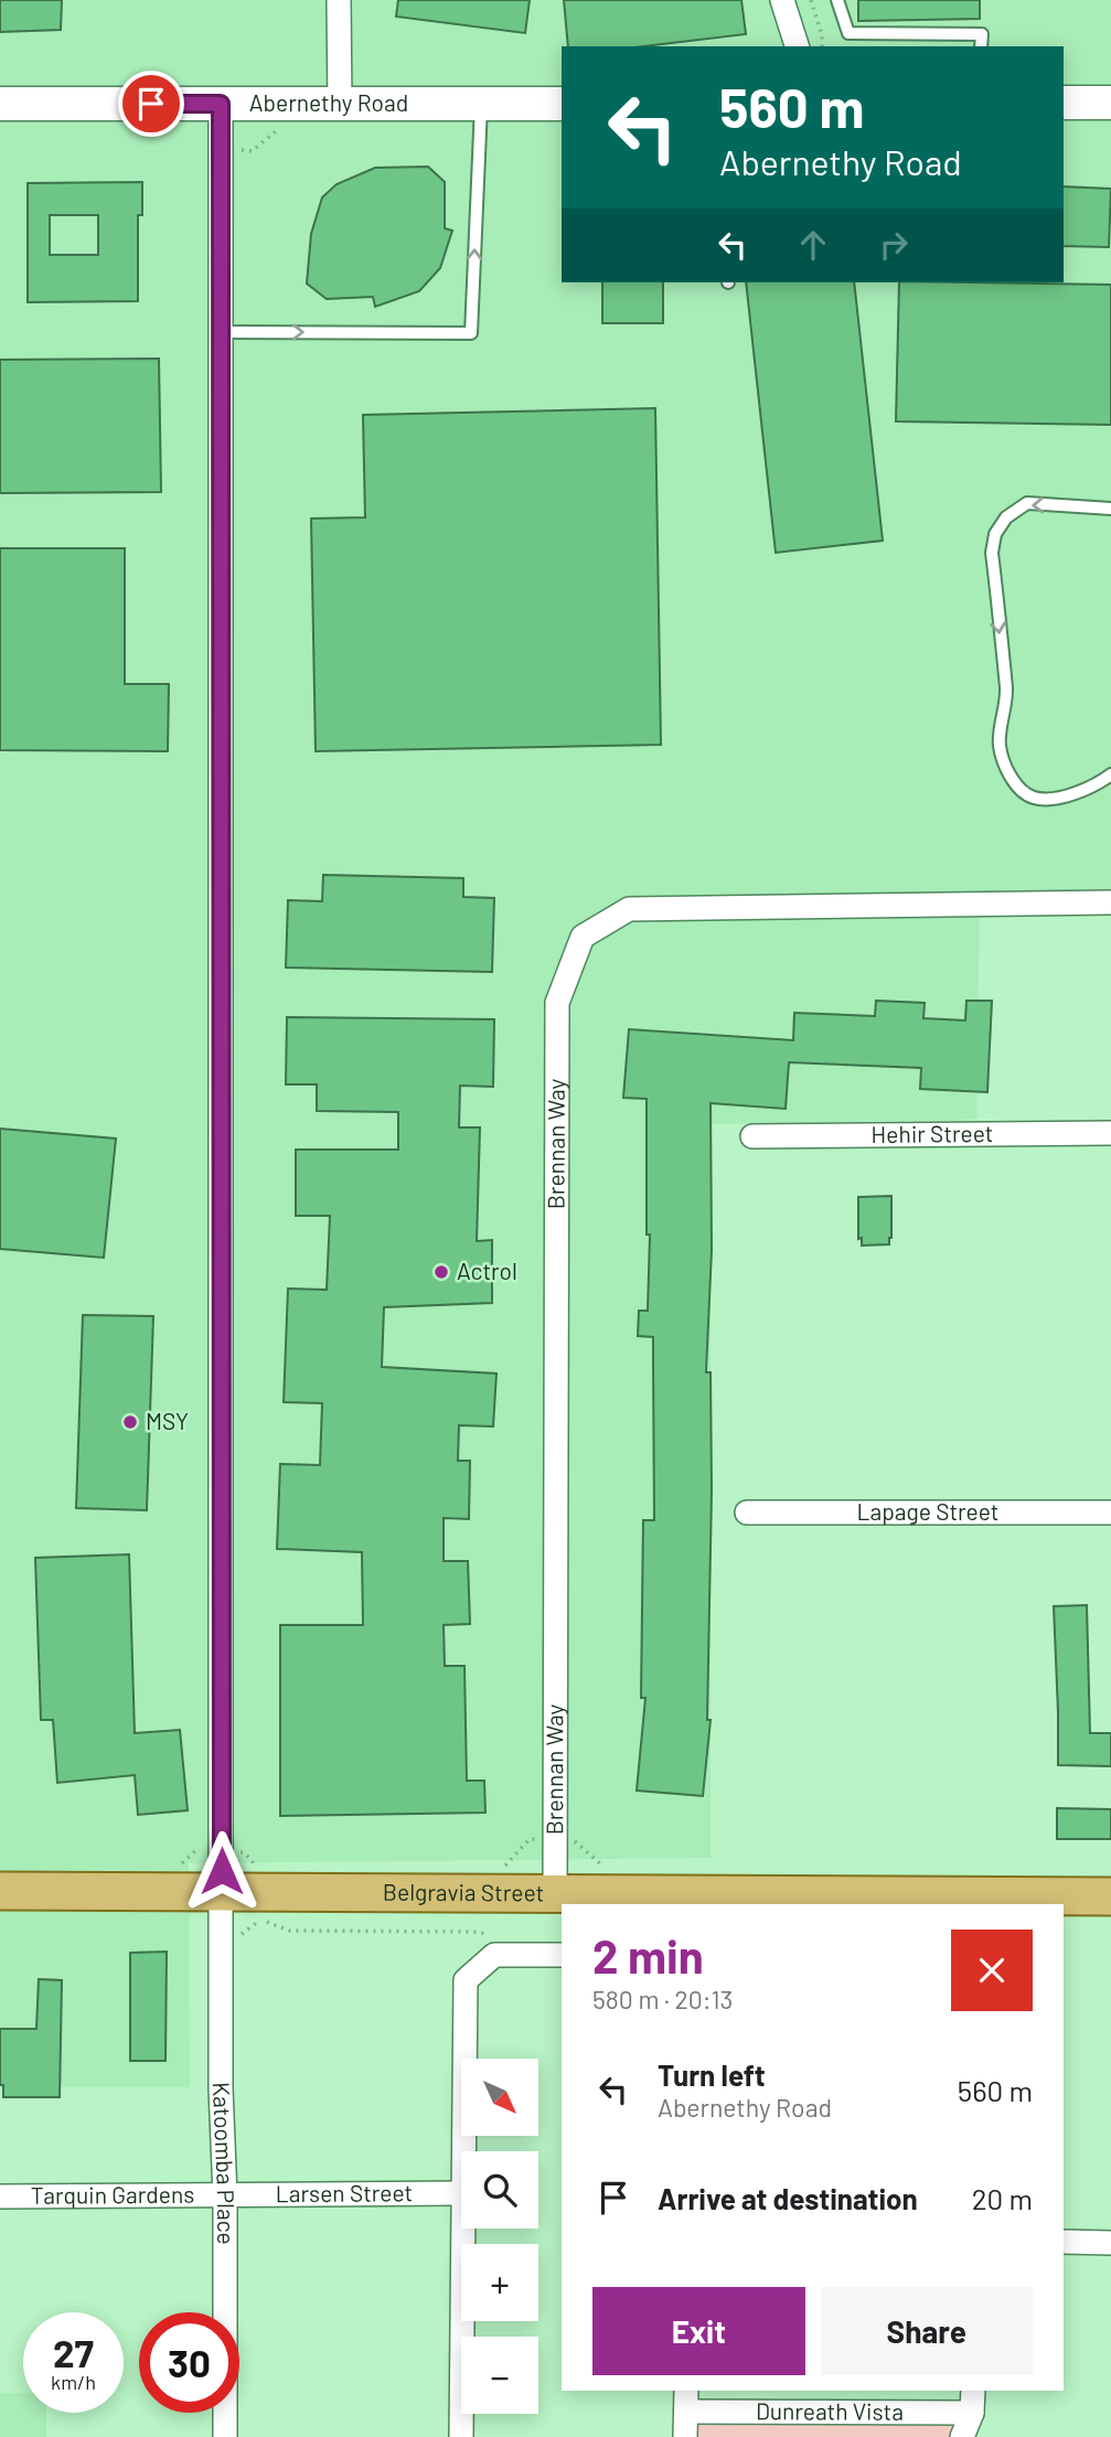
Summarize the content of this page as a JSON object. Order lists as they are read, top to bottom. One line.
{"streets":{"main road":["Belgravia Street"],"street":["Abernethy Road","Hehir Street","Brennan Way","Lapage Street","Katoomba Place","Larsen Street","Tarquin Gardens","Dunreath Vista"]},"crossings":[["Abernethy Road","Katoomba Place"],["Brennan Way","Belgravia Street"],["Belgravia Street","Katoomba Place"],["Katoomba Place","Larsen Street"],["Katoomba Place","Tarquin Gardens"],["Larsen Street","Tarquin Gardens"]],"places":["Actrol","MSY"],"north":"bottom right","page":{"turn":["560 m","Abernethy Road"],"heading":["2 min","580 m · 20:13"],"list":[{"name":"Turn left","note":"Abernethy Road","value":"560 m"},{"name":"Arrive at destination","value":"20 m"}],"map_buttons":["+","−"],"buttons":["Exit","Share"],"speed":"27 km/h","limit":"30"}}
